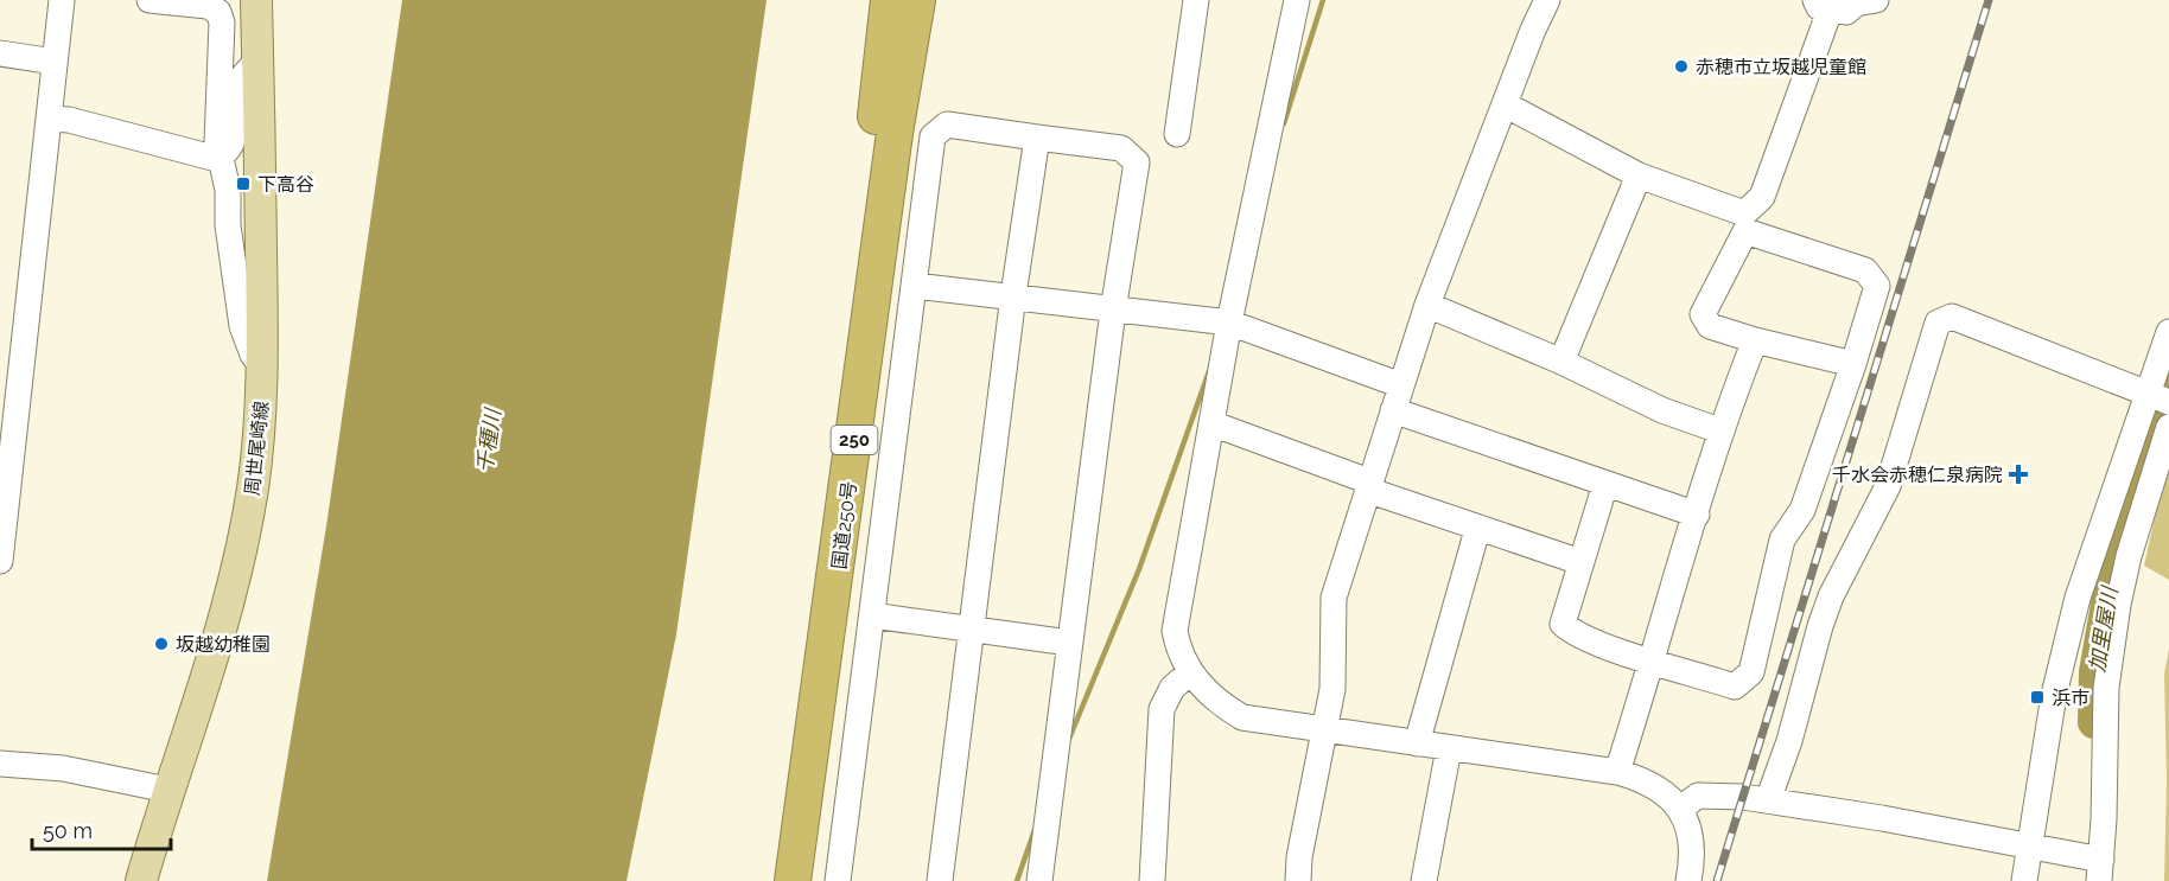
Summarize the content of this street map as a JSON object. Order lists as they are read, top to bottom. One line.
{"streets":{"highway":["250","国道250号"],"main road":["周世尾崎線"]},"water":["千種川","加里屋川"],"places":{"other":["赤穂市立坂越児童館","坂越幼稚園"],"transit":["下高谷","浜市"],"health":["千水会赤穂仁泉病院"]},"scale_bar":"50 m"}
